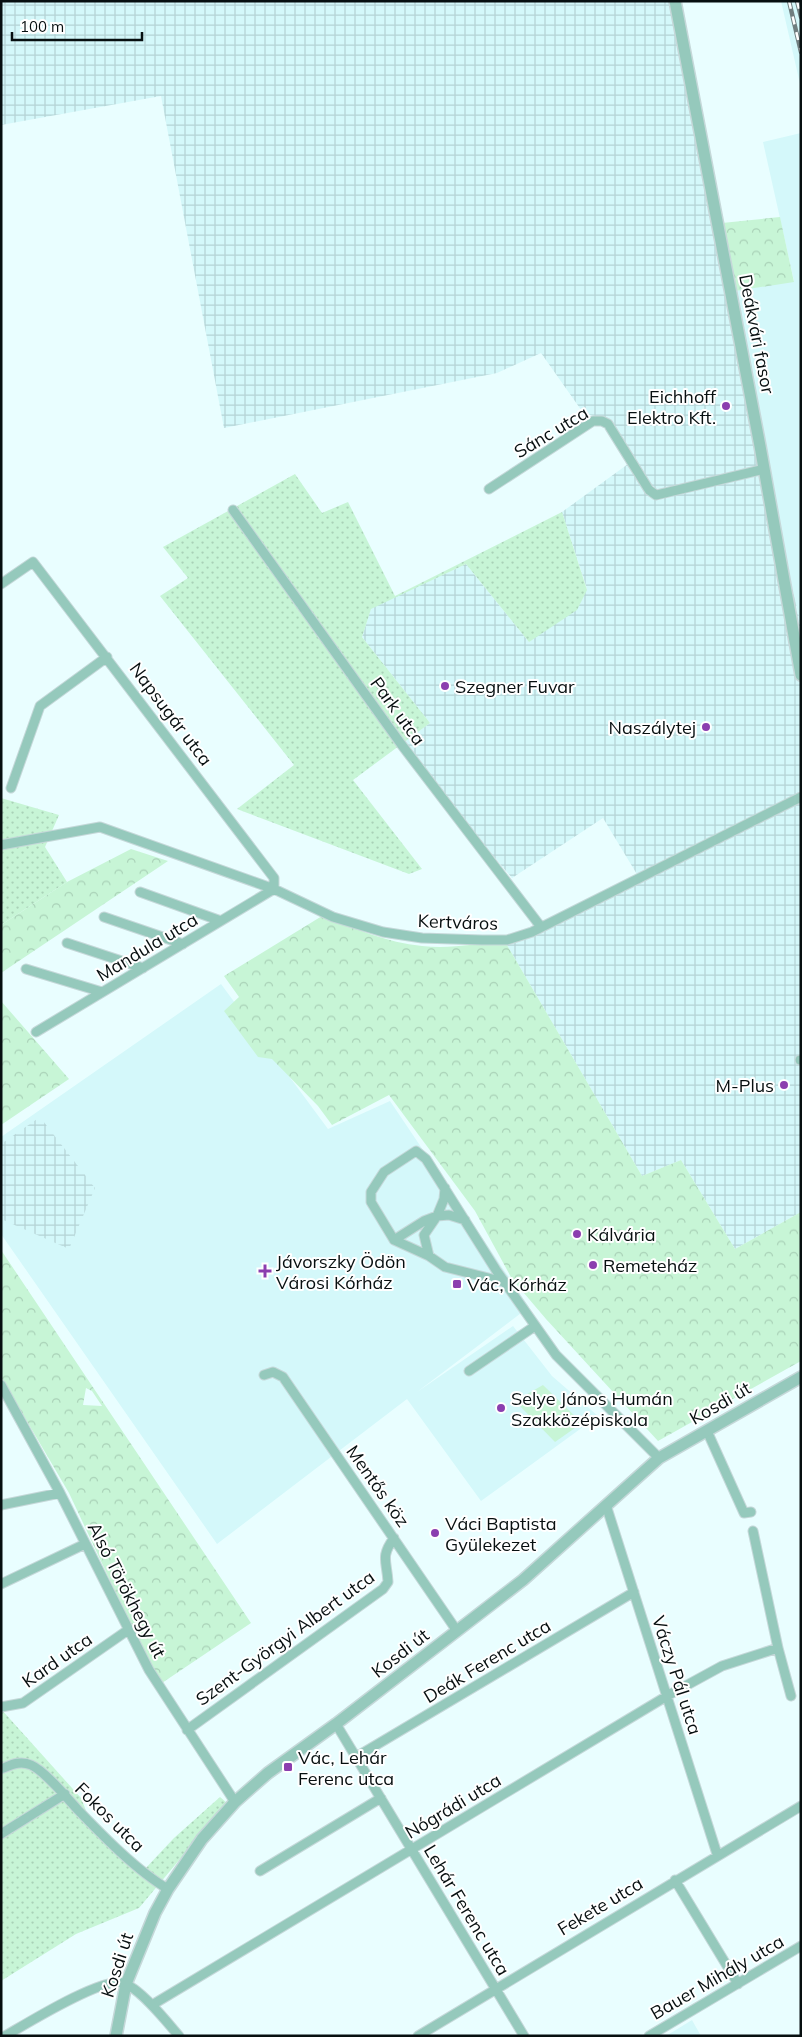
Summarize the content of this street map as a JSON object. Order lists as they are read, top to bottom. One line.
{"streets":{"street":["Deákvári fasor","Sánc utca","Park utca","Napsugár utca","Kertváros","Mandula utca","Kosdi út","Mentős köz","Alsó Törökhegy út","Szent-Györgyi Albert utca","Kard utca","Deák Ferenc utca","Váczy Pál utca","Nógrádi utca","Fokos utca","Fekete utca","Lehár Ferenc utca","Bauer Mihály utca"]},"crossings":[["Deákvári fasor","Sánc utca"],["Park utca","Kertváros"],["Napsugár utca","Kertváros"],["Napsugár utca","Mandula utca"],["Kertváros","Mandula utca"],["Kosdi út","Mentős köz"],["Kosdi út","Alsó Törökhegy út"],["Kosdi út","Váczy Pál utca"],["Kosdi út","Fokos utca"],["Kosdi út","Lehár Ferenc utca"],["Mentős köz","Szent-Györgyi Albert utca"],["Alsó Törökhegy út","Szent-Györgyi Albert utca"],["Alsó Törökhegy út","Kard utca"],["Deák Ferenc utca","Váczy Pál utca"],["Deák Ferenc utca","Lehár Ferenc utca"],["Váczy Pál utca","Nógrádi utca"],["Váczy Pál utca","Fekete utca"],["Nógrádi utca","Lehár Ferenc utca"],["Fekete utca","Lehár Ferenc utca"]],"places":{"other":["Eichhoff Elektro Kft.","Szegner Fuvar","Naszálytej","M-Plus","Kálvária","Remeteház","Selye János Humán Szakközépiskola","Váci Baptista Gyülekezet"],"health":["Jávorszky Ödön Városi Kórház"],"transit":["Vác, Kórház","Vác, Lehár Ferenc utca"]},"scale_bar":"100 m"}
